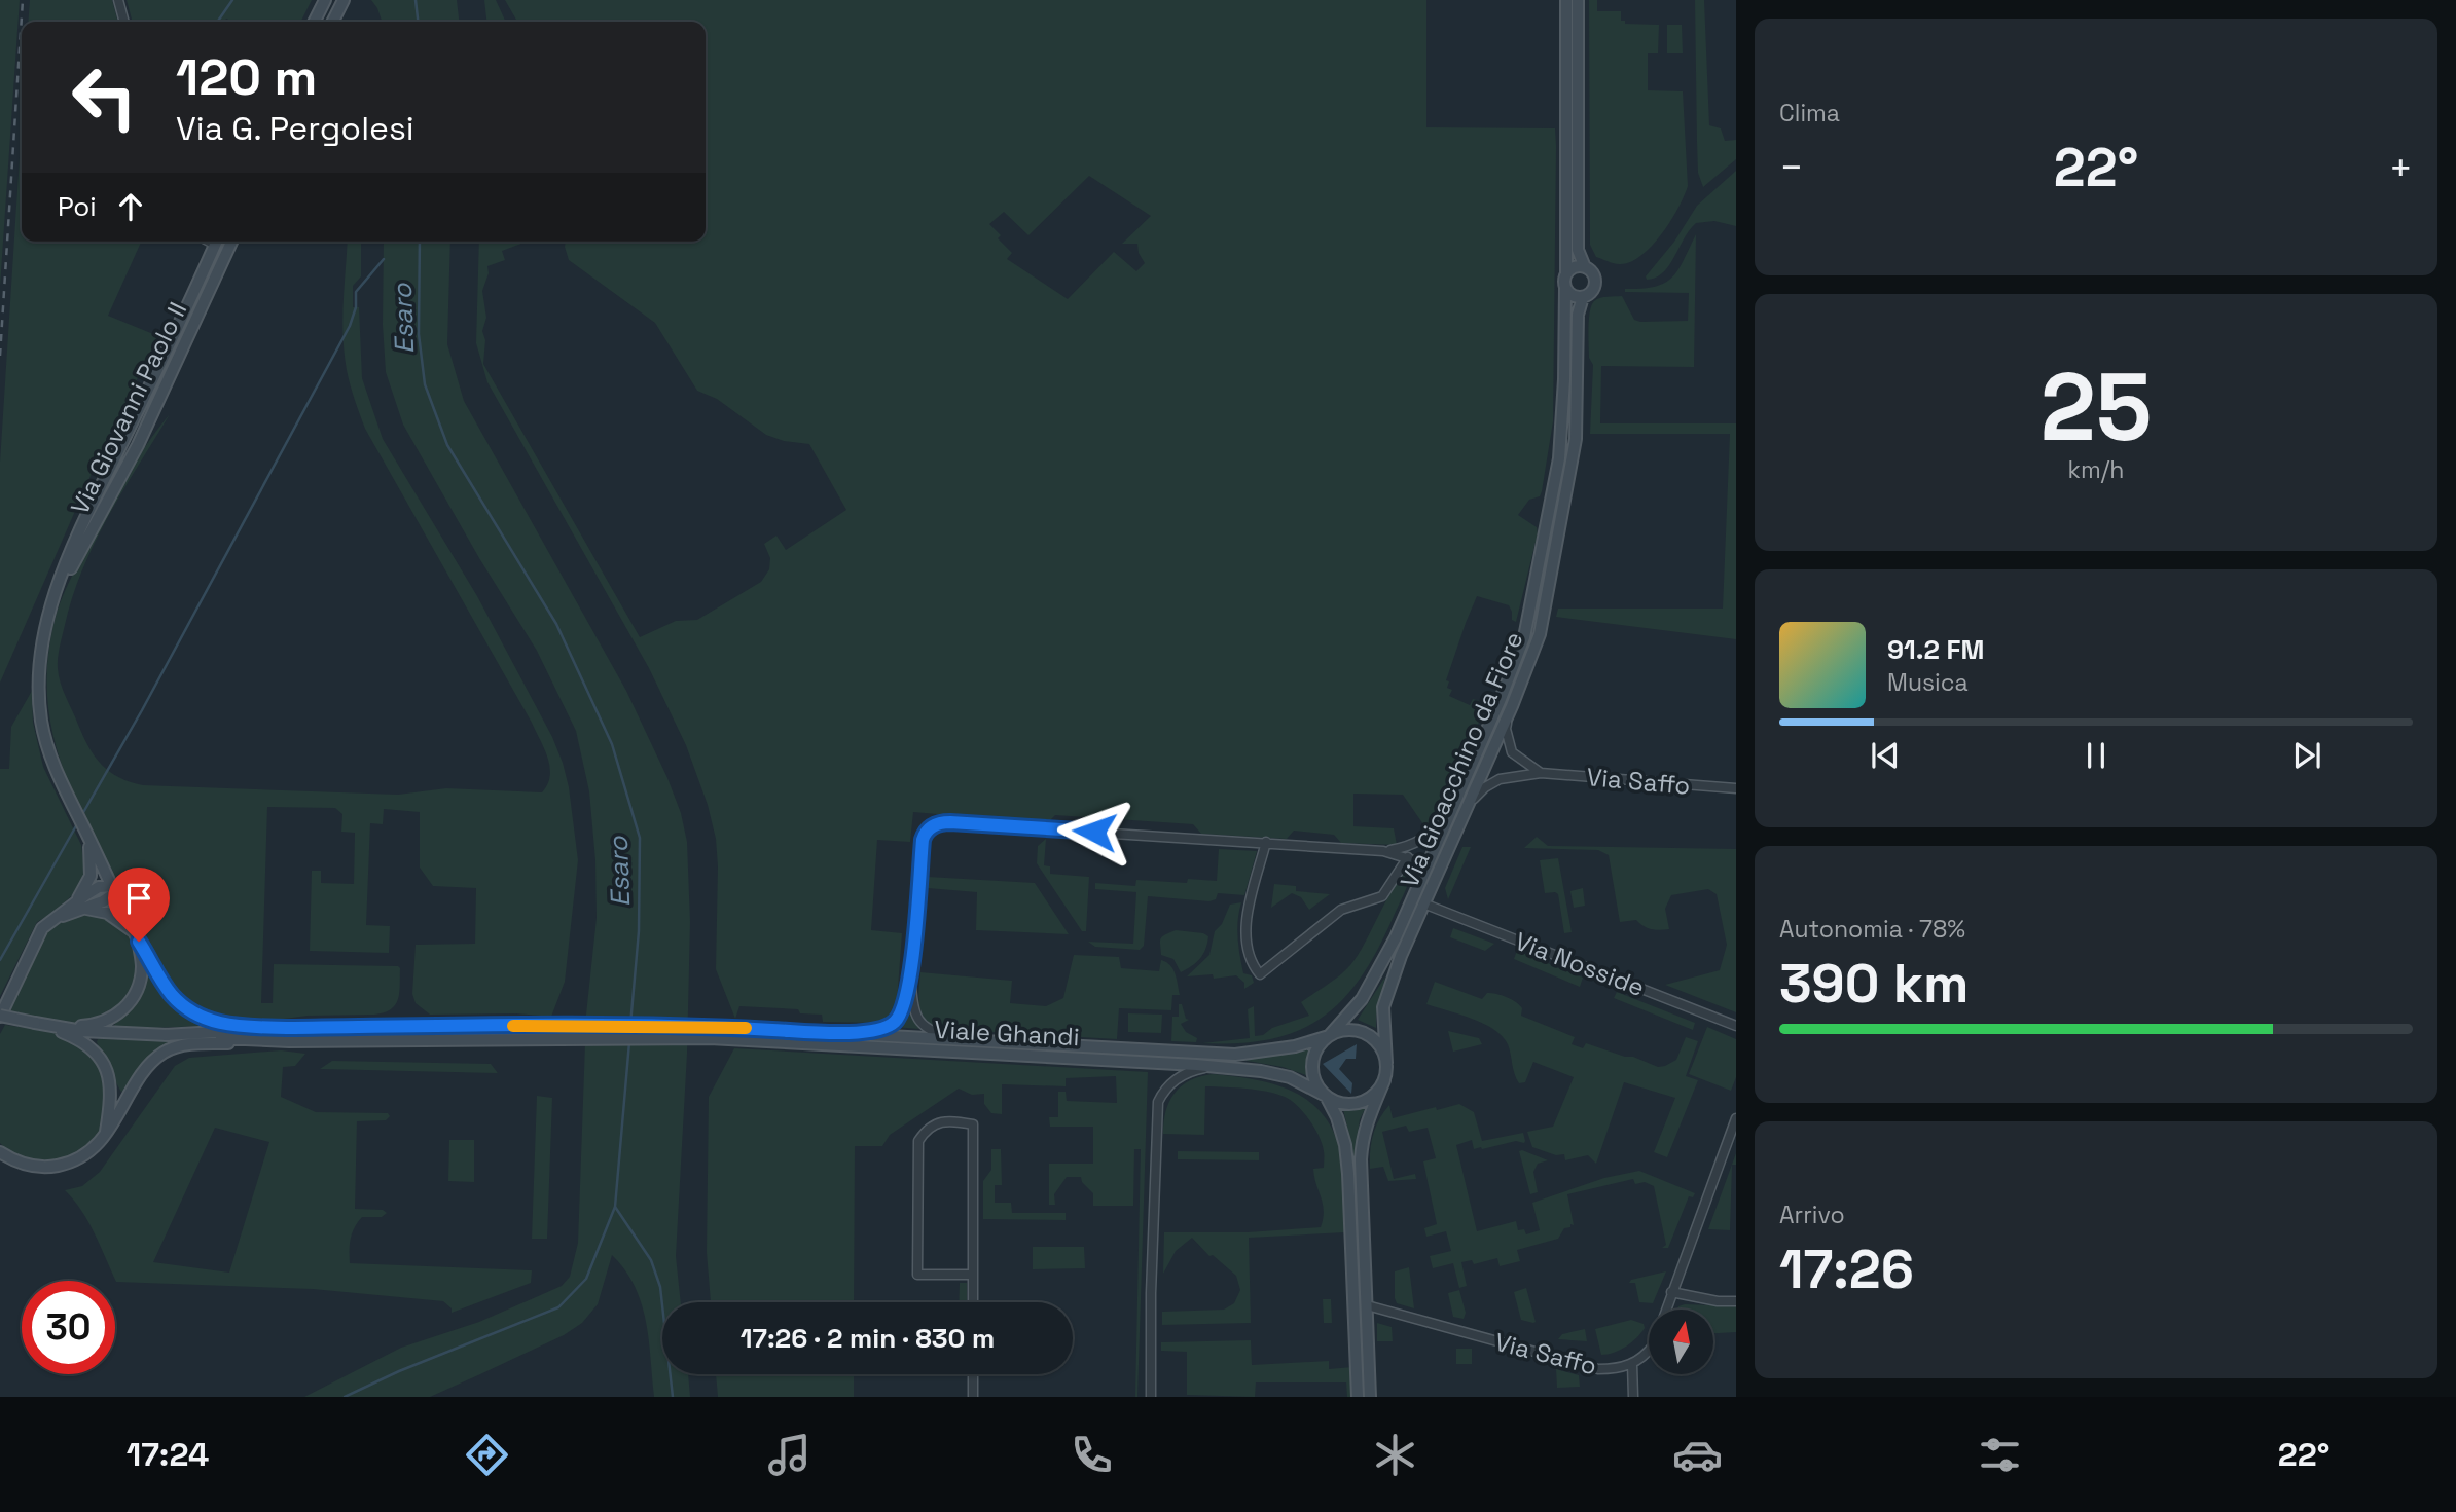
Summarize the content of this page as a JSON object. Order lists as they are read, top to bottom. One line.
{"streets":{"street":["Via Giovanni Paolo II","Via Gioacchino da Fiore","Via Saffo","Via Nosside","Viale Ghandi"]},"crossings":[["Via Giovanni Paolo II","Viale Ghandi"],["Via Gioacchino da Fiore","Via Saffo"],["Via Gioacchino da Fiore","Via Nosside"],["Via Gioacchino da Fiore","Viale Ghandi"]],"water":["Esaro"],"north":"top","page":{"tile":["Clima",["25","km/h"],["Autonomia · 78%","390 km"],["Arrivo","17:26"]],"turn":["120 m","Via G. Pergolesi"],"heat":["−","22°","+"],"then":"Poi","song":["91.2 FM","Musica"],"limit":"30","trip":"17:26 · 2 min · 830 m","tabs":["17:24","22°"]}}
